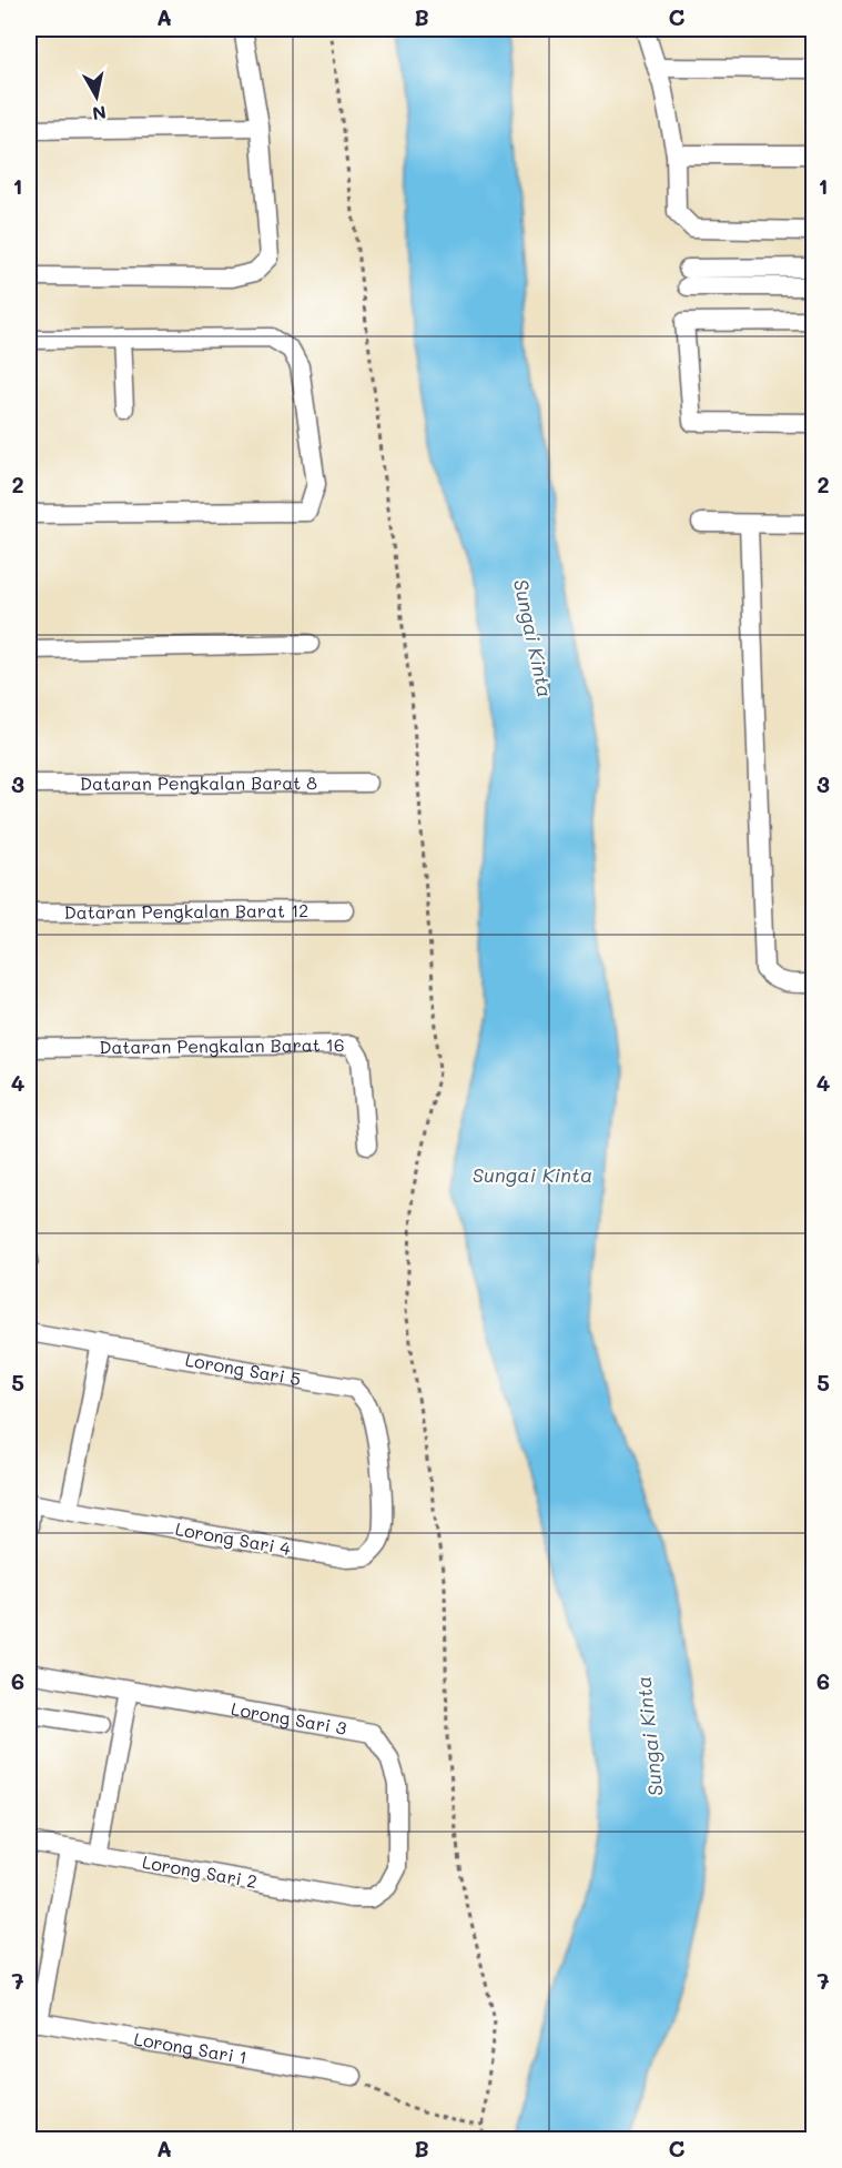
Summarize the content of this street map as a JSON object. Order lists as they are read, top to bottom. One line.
{"streets":{"street":["Dataran Pengkalan Barat 8","Dataran Pengkalan Barat 12","Dataran Pengkalan Barat 16","Lorong Sari 5","Lorong Sari 4","Lorong Sari 3","Lorong Sari 2","Lorong Sari 1"]},"crossings":[["Lorong Sari 5","Lorong Sari 4"],["Lorong Sari 3","Lorong Sari 2"]],"water":["Sungai Kinta"],"north":"bottom","grid":{"columns":["A","B","C"],"rows":["1","2","3","4","5","6","7"]}}
